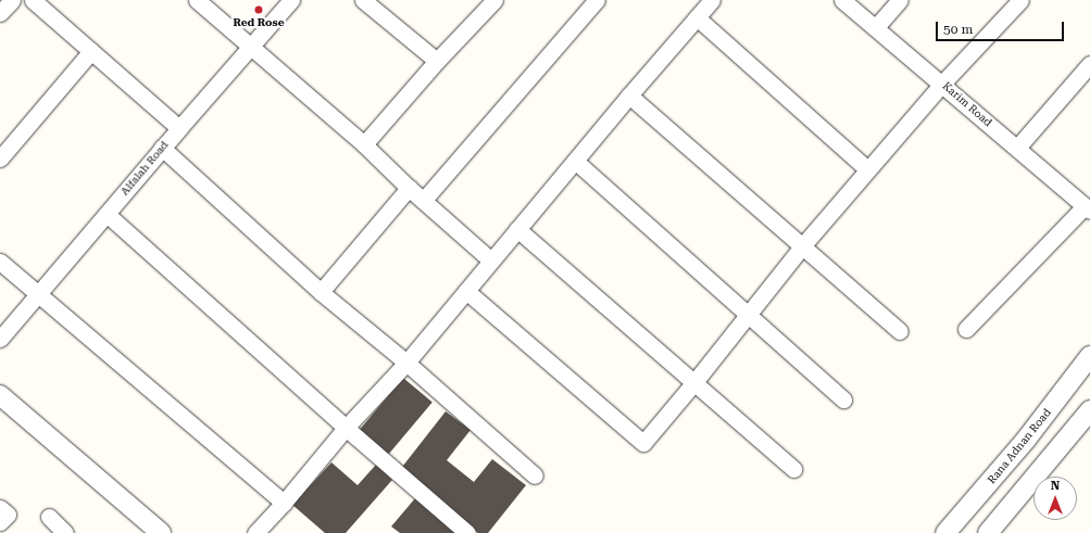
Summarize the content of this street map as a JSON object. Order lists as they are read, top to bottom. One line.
{"streets":{"street":["Karim Road","Alfalah Road","Rana Adnan Road"]},"places":["Red Rose"],"scale_bar":"50 m","north":"top"}
